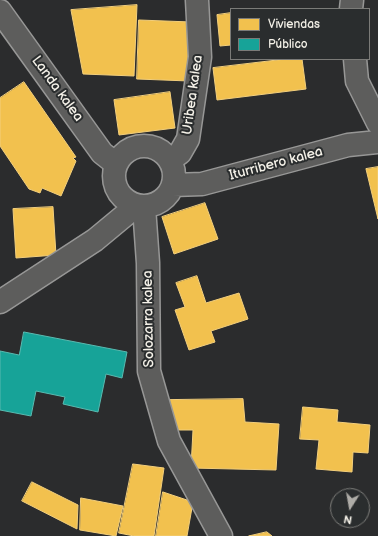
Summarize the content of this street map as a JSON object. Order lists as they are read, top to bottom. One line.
{"streets":{"street":["Landa kalea","Uribea kalea","Iturribero kalea","Solozarra kalea"]},"crossings":[["Landa kalea","Uribea kalea"],["Landa kalea","Iturribero kalea"],["Landa kalea","Solozarra kalea"],["Uribea kalea","Iturribero kalea"],["Uribea kalea","Solozarra kalea"],["Iturribero kalea","Solozarra kalea"]],"legend":["Viviendas","Público"],"north":"bottom"}
